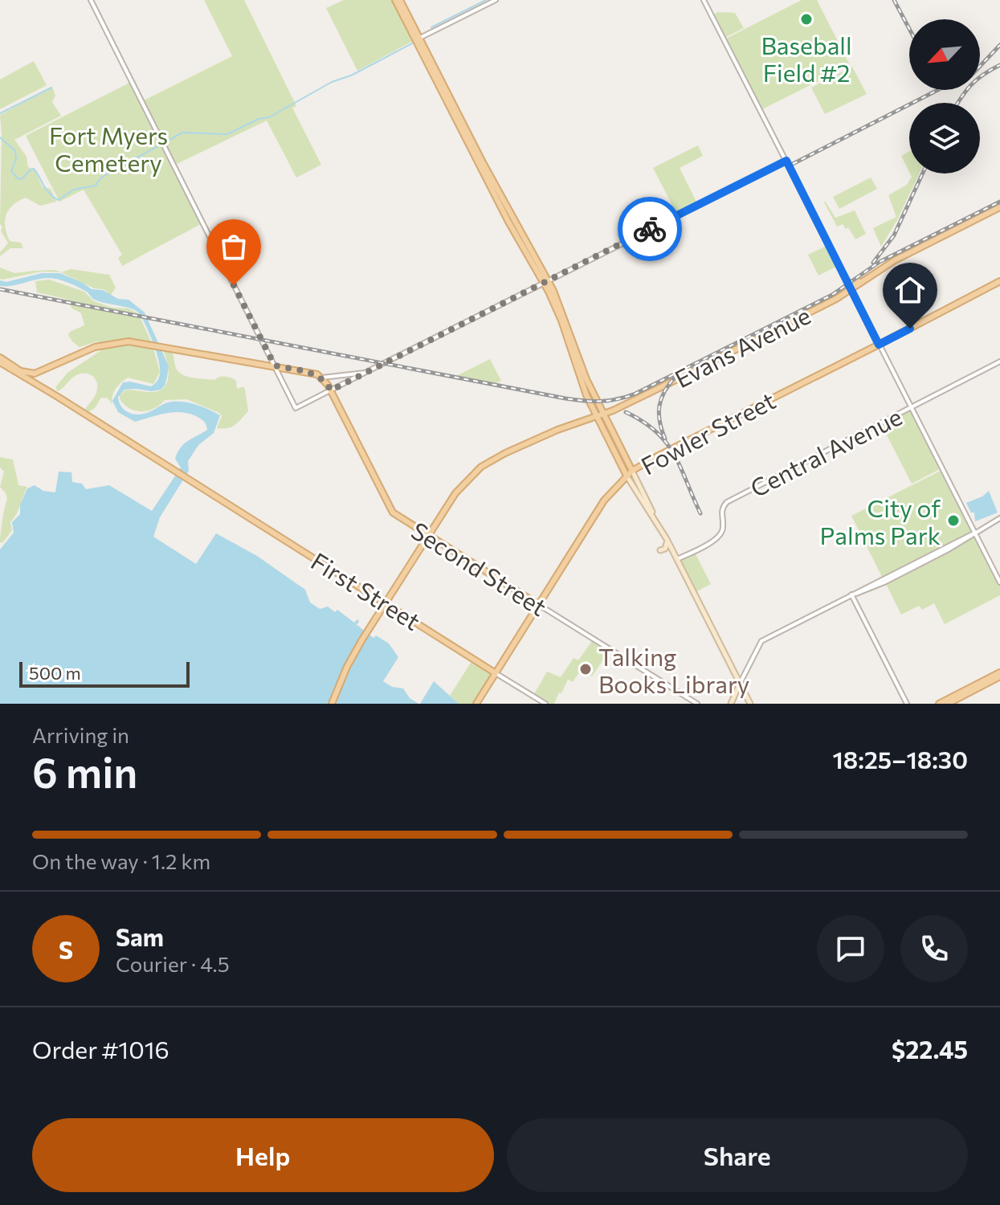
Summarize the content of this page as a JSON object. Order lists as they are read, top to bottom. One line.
{"streets":{"main road":["Evans Avenue","Fowler Street","Second Street","First Street"],"street":["Central Avenue"]},"crossings":[["Evans Avenue","Second Street"],["Evans Avenue","First Street"],["Fowler Street","Second Street"],["Fowler Street","First Street"]],"parks":["Fort Myers Cemetery"],"places":["Baseball Field #2","City of Palms Park","Talking Books Library"],"scale_bar":"500 m","north":"bottom left","page":{"scale":"500 m","heading":["6 min","Arriving in","18:25–18:30"],"panel":["Sam","Courier · 4.5","Order #1016","$22.45"],"bar":"On the way · 1.2 km","round":"S","buttons":["Help","Share"]}}
